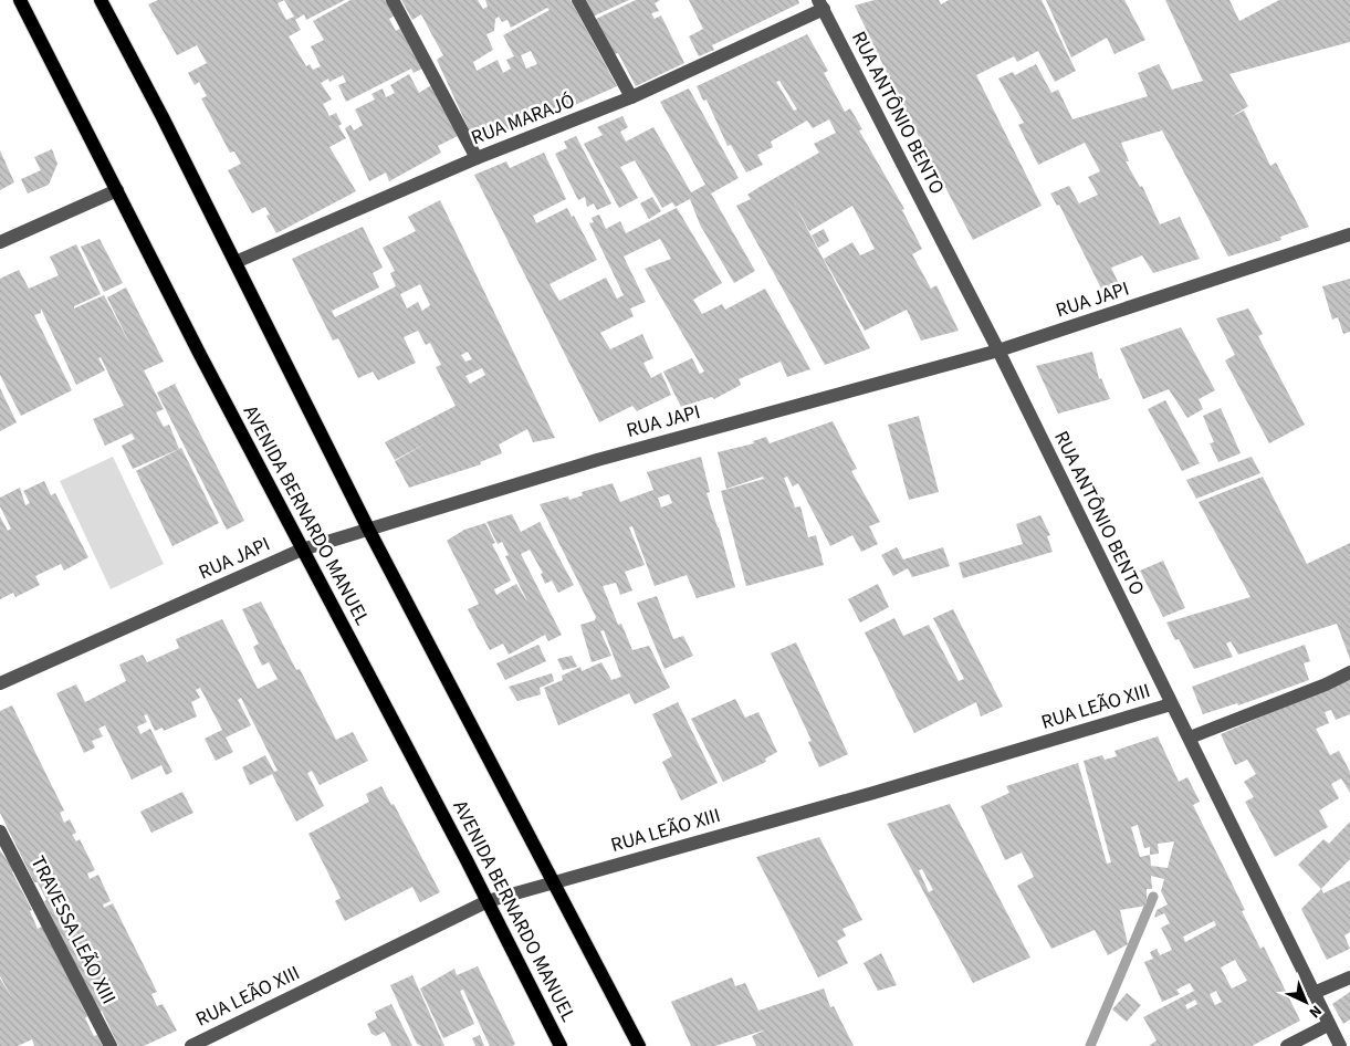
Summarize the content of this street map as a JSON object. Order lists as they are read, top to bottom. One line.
{"streets":{"main road":["AVENIDA BERNARDO MANUEL"],"street":["RUA ANTÔNIO BENTO","RUA MARAJÓ","RUA JAPI","RUA LEÃO XIII","TRAVESSA LEÃO XIII"]},"crossings":[["RUA ANTÔNIO BENTO","RUA MARAJÓ"],["RUA ANTÔNIO BENTO","RUA JAPI"],["RUA ANTÔNIO BENTO","RUA LEÃO XIII"],["RUA JAPI","AVENIDA BERNARDO MANUEL"],["AVENIDA BERNARDO MANUEL","RUA LEÃO XIII"]],"north":"bottom right"}
